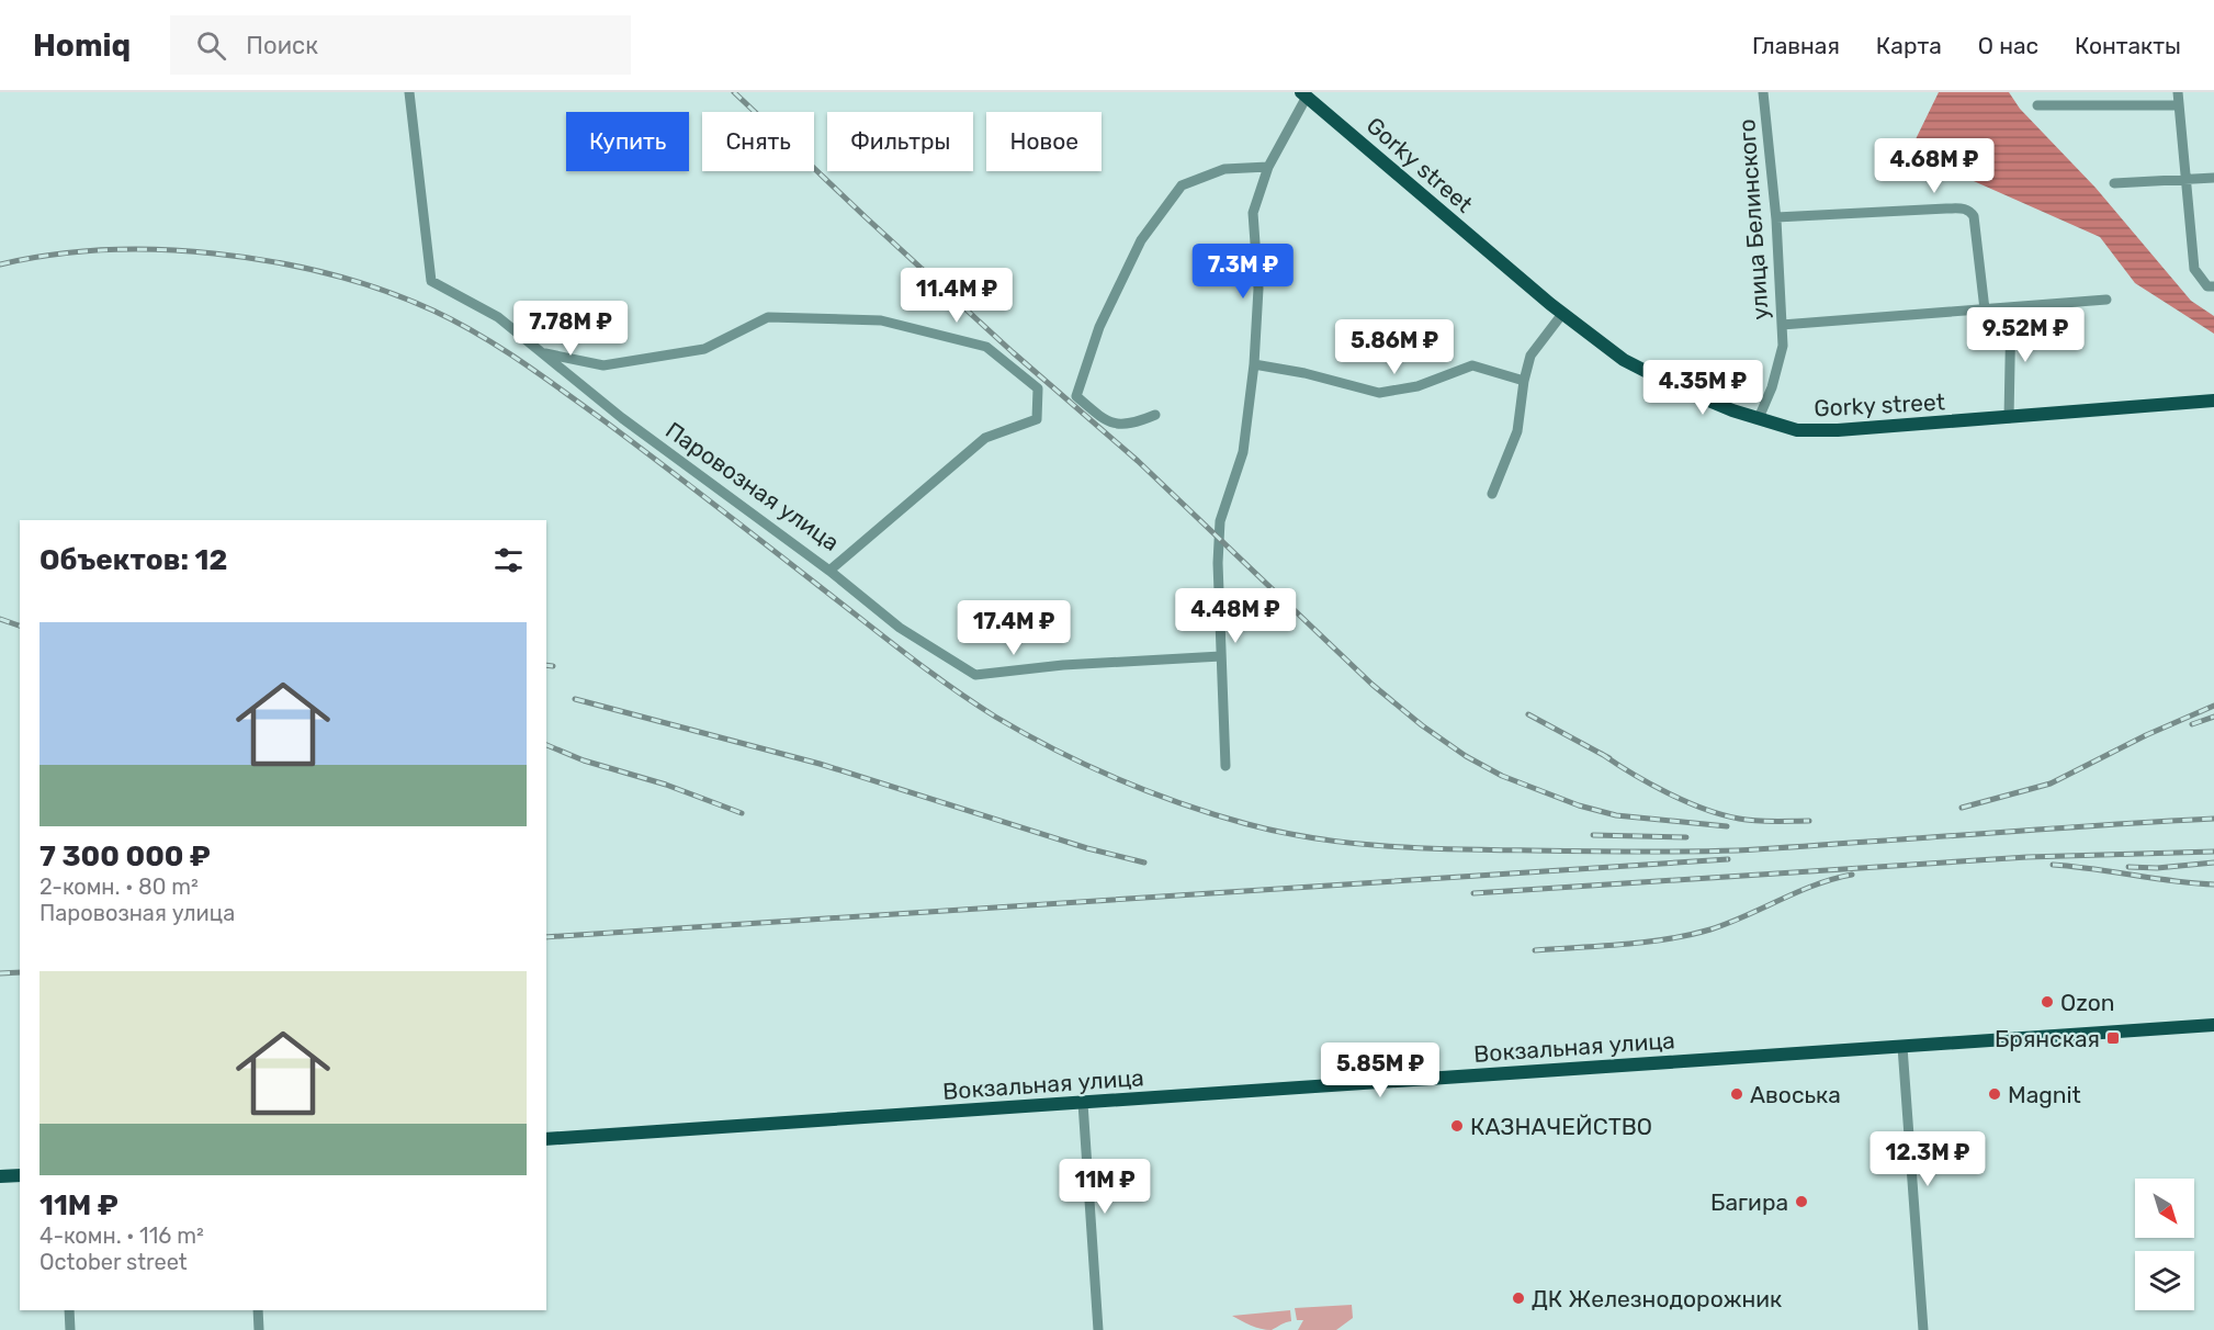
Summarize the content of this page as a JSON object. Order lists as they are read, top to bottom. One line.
{"streets":{"main road":["Gorky street","Вокзальная улица"],"street":["улица Белинского","Паровозная улица"]},"crossings":[["Gorky street","улица Белинского"]],"places":{"other":["Ozon","Авоська","Magnit","КАЗНАЧЕЙСТВО","Багира","ДК Железнодорожник"],"transit":["Брянская"]},"north":"bottom right","page":{"header":"Homiq","search":"Поиск","nav":["Главная","Карта","О нас","Контакты"],"chip":["Купить","Снять","Фильтры","Новое"],"price":["4.68M ₽","7.3M ₽","11.4M ₽","7.78M ₽","9.52M ₽","5.86M ₽","4.35M ₽","4.48M ₽","17.4M ₽","5.85M ₽","12.3M ₽","11M ₽"],"heading":"Объектов: 12","list":[{"name":"7 300 000 ₽","note":"2-комн. · 80 m² · Паровозная улица"},{"name":"11M ₽","note":"4-комн. · 116 m² · October street"}]}}
